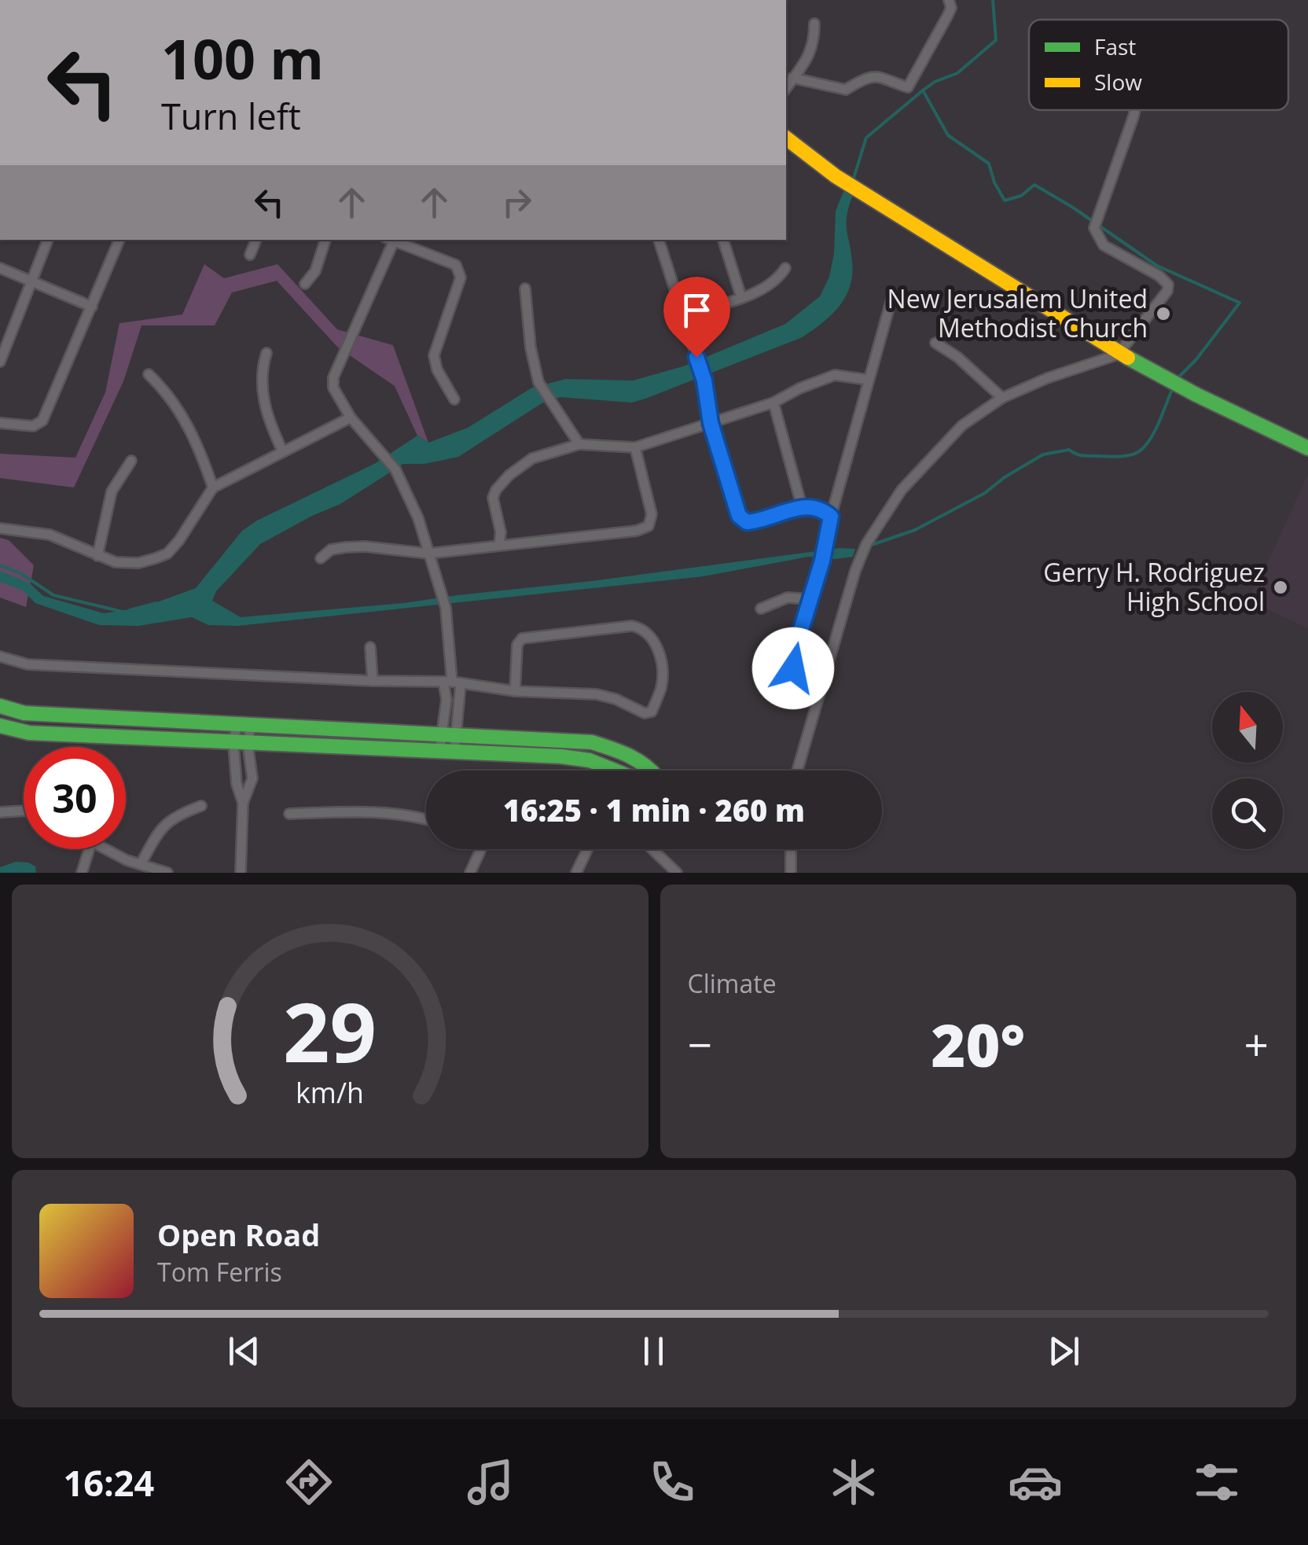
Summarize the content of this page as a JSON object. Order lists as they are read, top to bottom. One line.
{"places":["New Jerusalem United Methodist Church","Gerry H. Rodriguez High School"],"legend":["Fast","Slow"],"north":"top","page":{"turn":["100 m","Turn left"],"limit":"30","trip":"16:25 · 1 min · 260 m","tile":"Climate","heat":["−","20°","+"],"song":["Open Road","Tom Ferris"],"tabs":"16:24","gauge":["29","km/h"]}}
